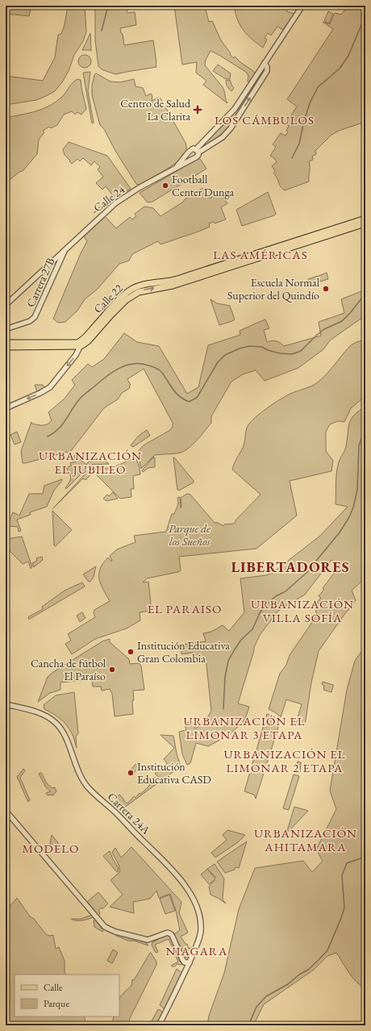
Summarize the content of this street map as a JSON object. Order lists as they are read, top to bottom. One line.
{"streets":{"main road":["Calle 22"],"street":["Calle 24","Carrera 27B","Carrera 24A"]},"crossings":[["Calle 24","Carrera 27B"]],"districts":["LOS CÁMBULOS","LAS AMÉRICAS","URBANIZACIÓN EL JUBILEO","LIBERTADORES","URBANIZACIÓN VILLA SOFÍA","EL PARAISO","URBANIZACIÓN EL LIMONAR 3 ETAPA","URBANIZACIÓN EL LIMONAR 2 ETAPA","URBANIZACIÓN AHITAMARA","MODELO","NIAGARA"],"parks":["Parque de los Sueños"],"places":{"health":["Centro de Salud La Clarita"],"other":["Football Center Dunga","Escuela Normal Superior del Quindío","Institución Educativa Gran Colombia","Cancha de fútbol El Paraíso","Institución Educativa CASD"]},"legend":["Calle","Parque"]}
